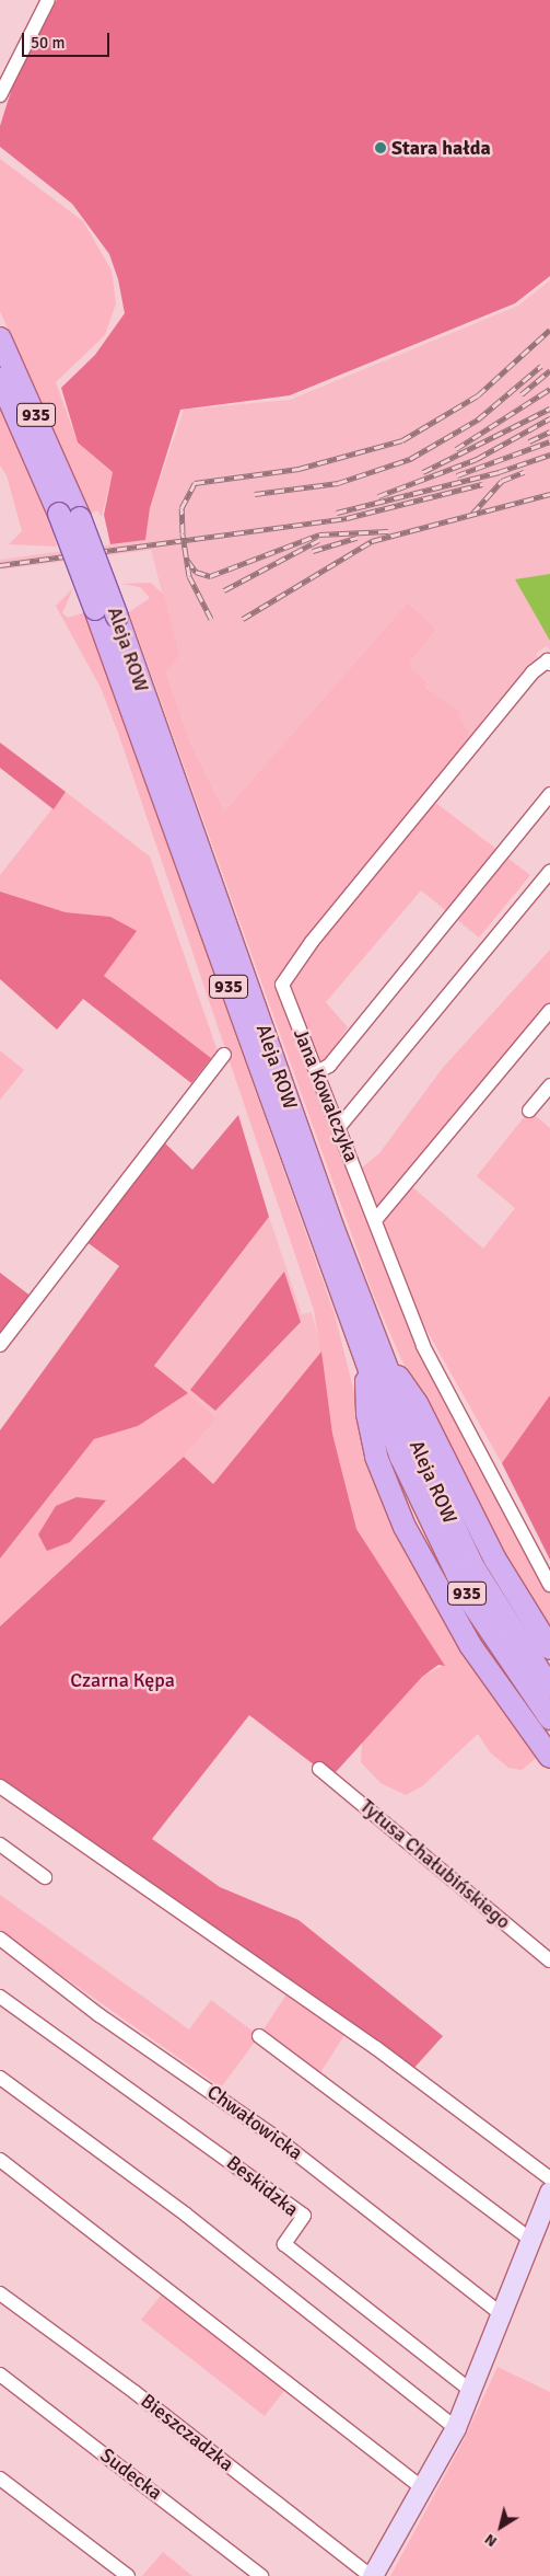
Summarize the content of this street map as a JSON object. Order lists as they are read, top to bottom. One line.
{"streets":{"main road":["935","Aleja ROW"],"street":["Jana Kowalczyka","Tytusa Chałubińskiego","Chwałowicka","Beskidzka","Bieszczadzka","Sudecka"]},"parks":["Czarna Kępa"],"places":["Stara hałda"],"scale_bar":"50 m","north":"bottom left"}
